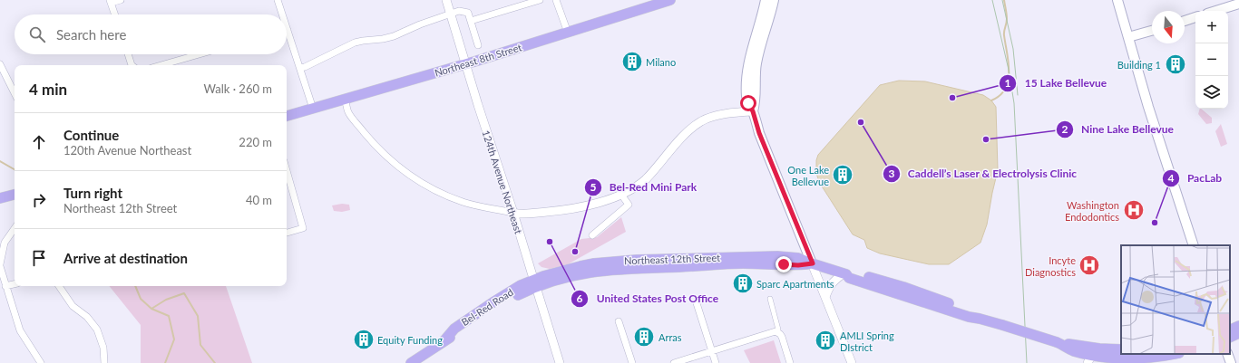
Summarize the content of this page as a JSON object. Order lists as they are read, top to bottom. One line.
{"streets":{"main road":["Northeast 8th Street","Northeast 12th Street","Bel-Red Road"],"street":["124th Avenue Northeast"]},"crossings":[["Northeast 8th Street","124th Avenue Northeast"],["124th Avenue Northeast","Northeast 12th Street"],["124th Avenue Northeast","Bel-Red Road"],["Northeast 12th Street","Bel-Red Road"]],"places":{"building":["Milano","Building 1","One Lake Bellevue","Sparc Apartments","Arras","Equity Funding","AMLI Spring DIstrict"],"other":["15 Lake Bellevue","Caddell’s Laser & Electrolysis Clinic","Nine Lake Bellevue","PacLab","United States Post Office","Bel-Red Mini Park"],"hospital":["Washington Endodontics","Incyte Diagnostics"]},"north":"bottom","page":{"map_buttons":["+","−"],"search":"Search here","heading":["4 min","Walk · 260 m"],"list":[["Continue","120th Avenue Northeast","220 m"],["Turn right","Northeast 12th Street","40 m"],"Arrive at destination"]}}
